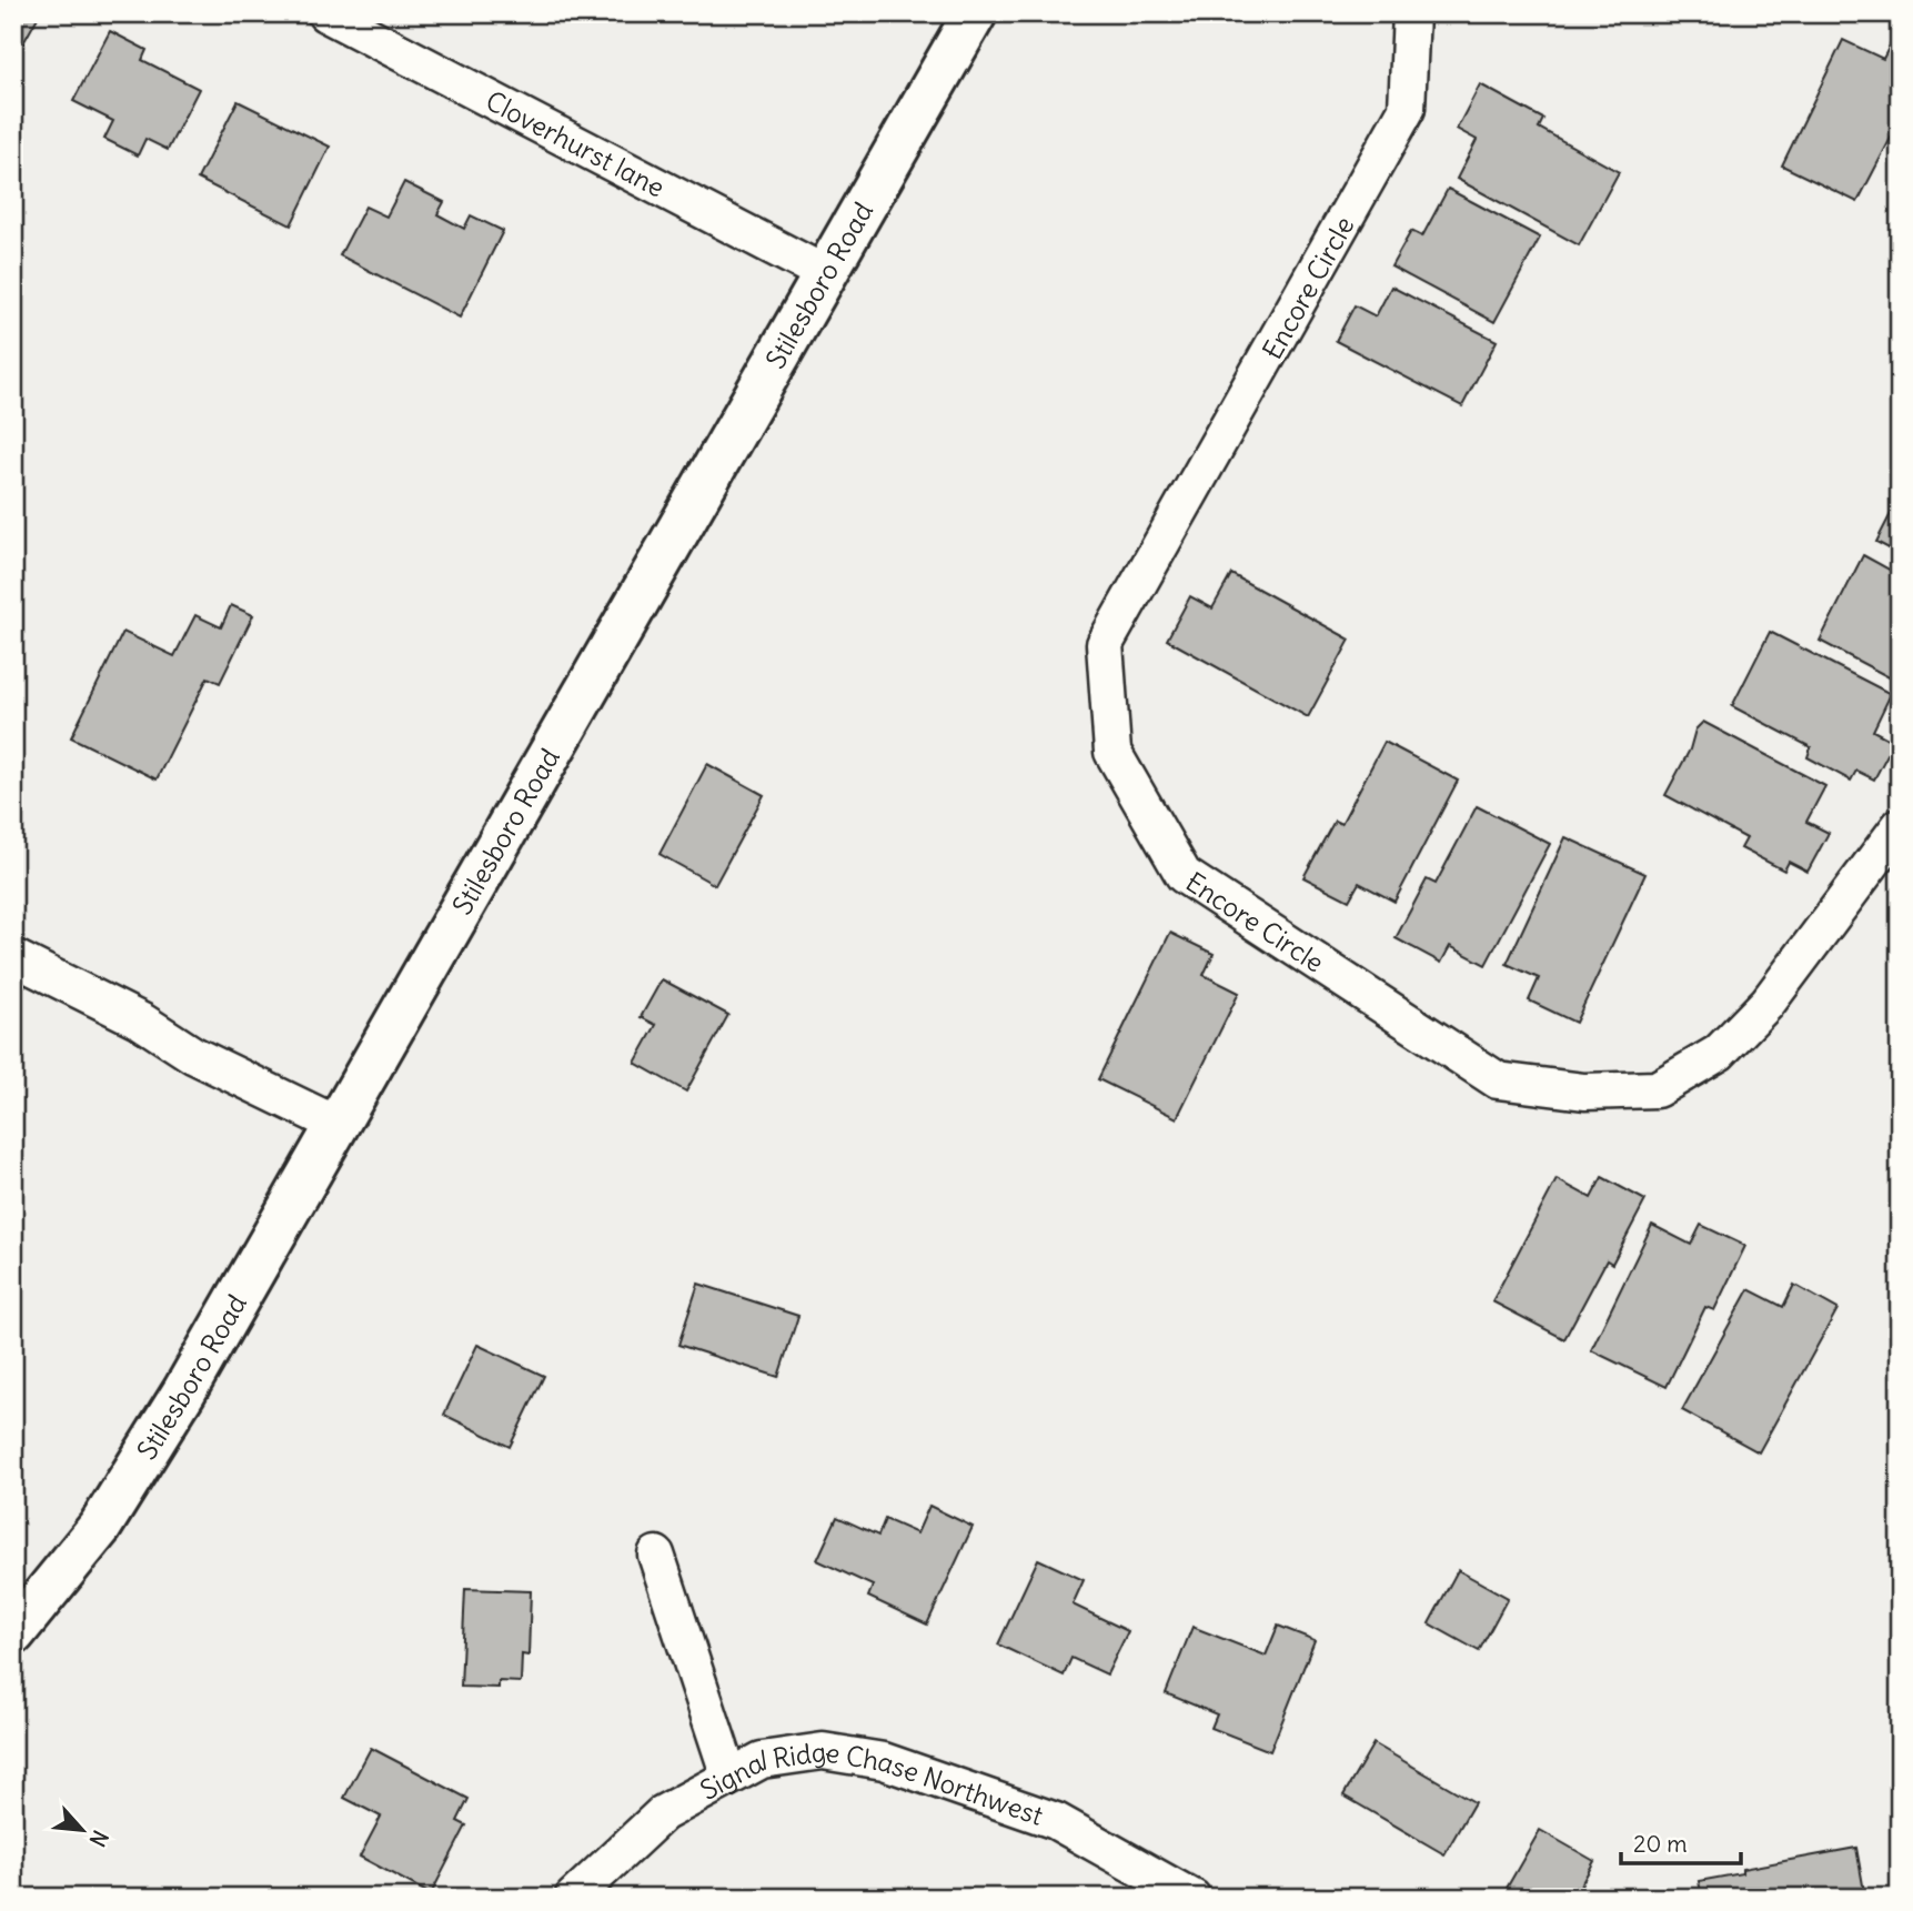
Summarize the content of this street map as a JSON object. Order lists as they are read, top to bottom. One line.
{"streets":{"main road":["Stilesboro Road"],"street":["Cloverhurst lane","Encore Circle","Signal Ridge Chase Northwest"]},"crossings":[["Cloverhurst lane","Stilesboro Road"]],"scale_bar":"20 m","north":"bottom right"}
